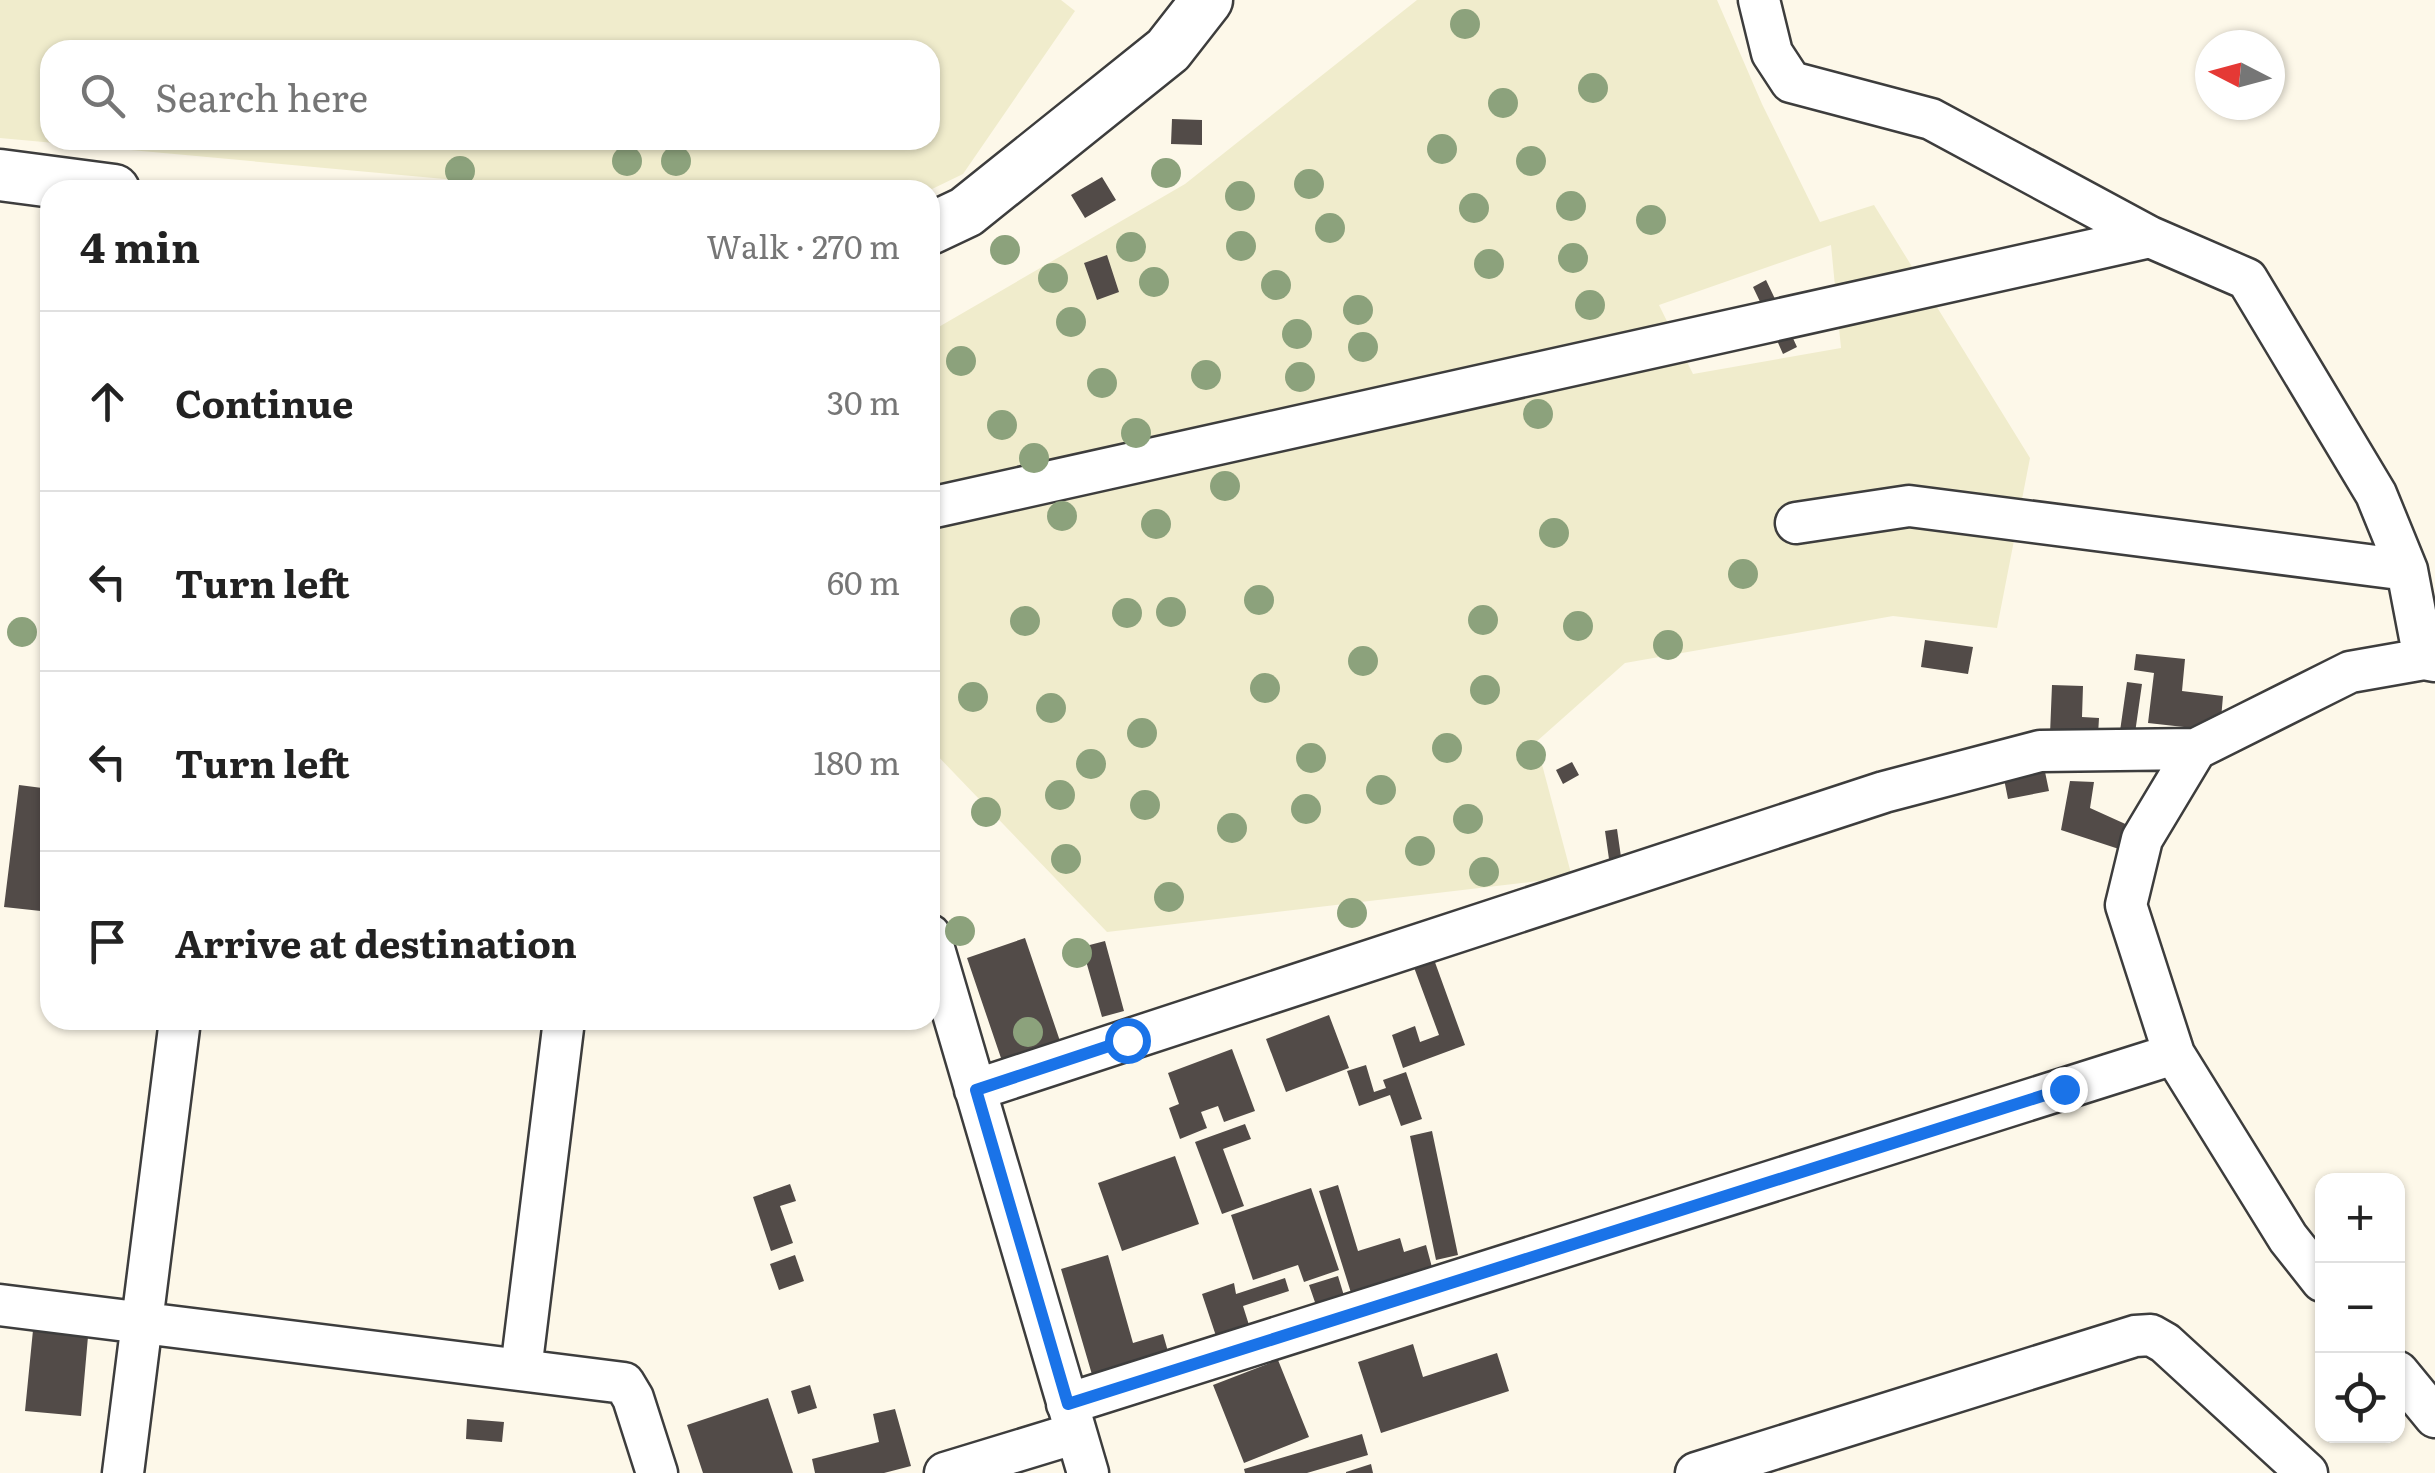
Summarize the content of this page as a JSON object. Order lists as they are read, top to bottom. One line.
{"north":"left","page":{"search":"Search here","heading":["4 min","Walk · 270 m"],"list":[["Continue","30 m"],["Turn left","60 m"],["Turn left","180 m"],"Arrive at destination"],"map_buttons":["+","−"]}}
